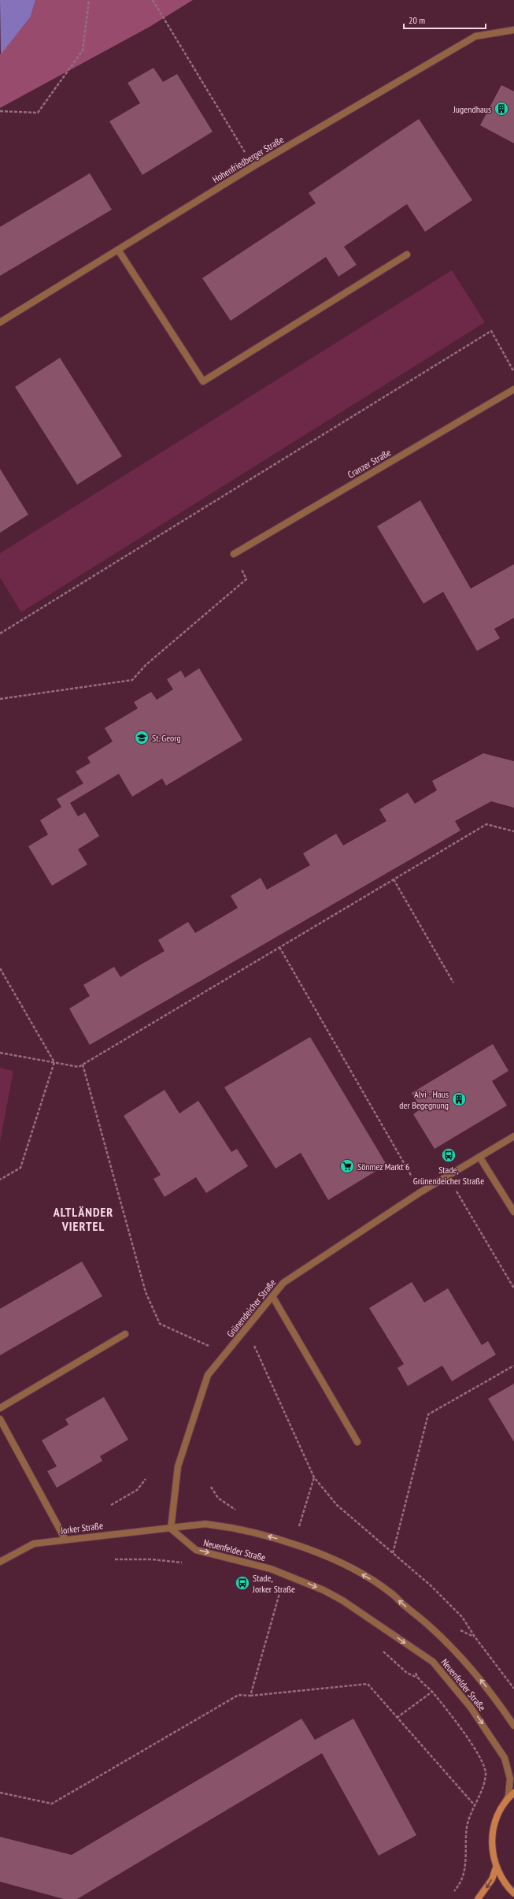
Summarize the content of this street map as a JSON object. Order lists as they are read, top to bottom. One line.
{"streets":{"street":["Hohenfriedberger Straße","Cranzer Straße","Grünendeicher Straße","Jorker Straße","Neuenfelder Straße"]},"crossings":[["Grünendeicher Straße","Jorker Straße"],["Grünendeicher Straße","Neuenfelder Straße"],["Jorker Straße","Neuenfelder Straße"]],"districts":["ALTLÄNDER VIERTEL"],"places":{"building":["Jugendhaus","Alvi - Haus der Begegnung"],"school or university":["St. Georg"],"bus stop":["Stade, Grünendeicher Straße","Stade, Jorker Straße"],"supermarket":["Sönmez Markt 6"]},"scale_bar":"20 m"}
